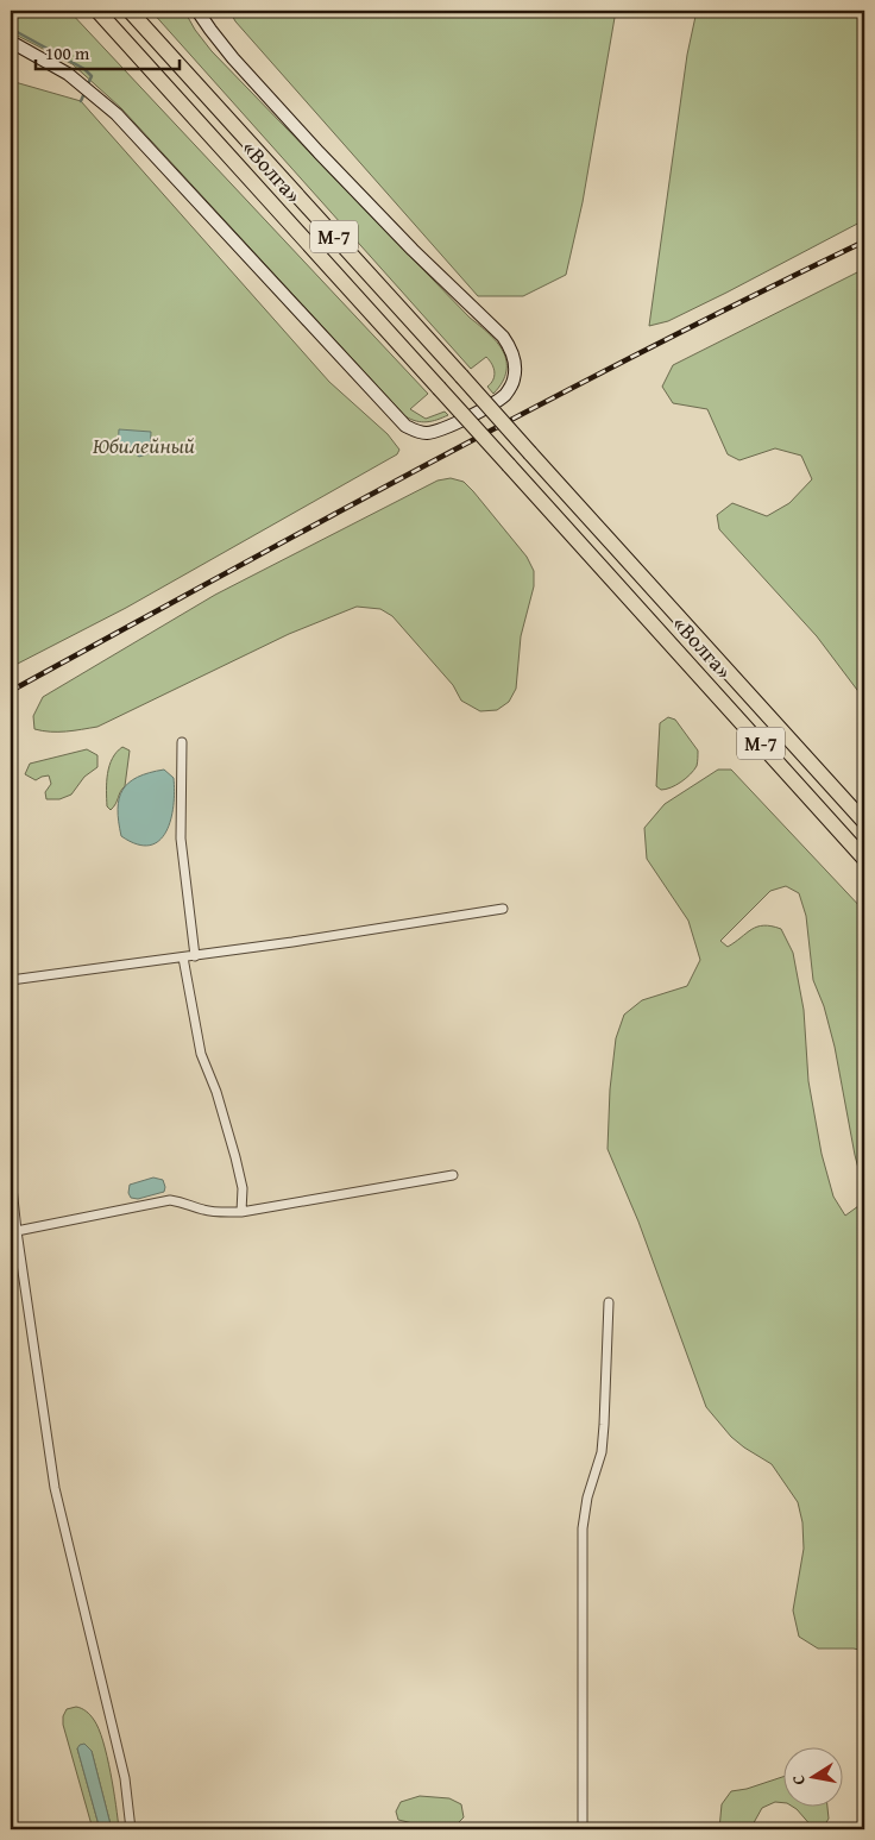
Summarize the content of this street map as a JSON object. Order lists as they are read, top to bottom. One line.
{"streets":{"highway":["«Волга»","М-7"]},"parks":["Юбилейный"],"scale_bar":"100 m","north":"left"}
